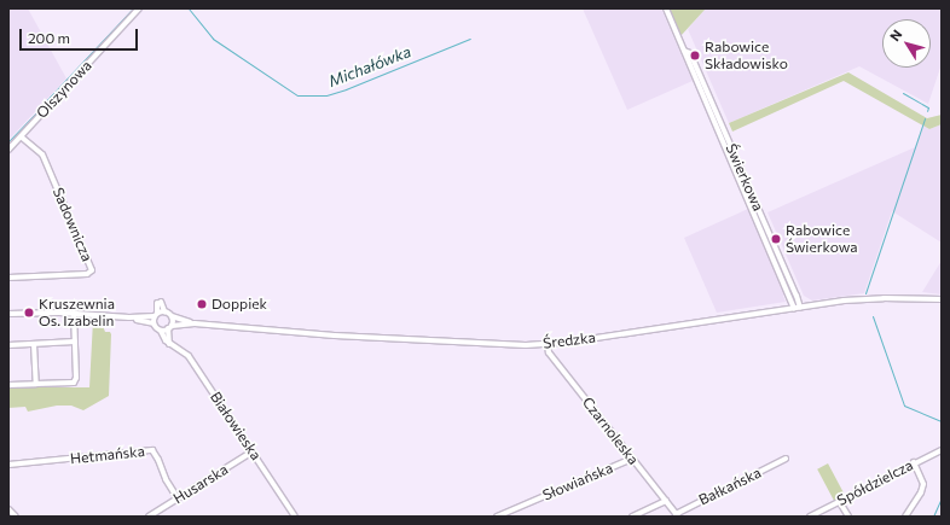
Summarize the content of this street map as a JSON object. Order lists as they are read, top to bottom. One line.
{"streets":{"street":["Olszynowa","Świerkowa","Sadownicza","Średzka","Białowieska","Czarnoleska","Hetmańska","Słowiańska","Spółdzielcza","Husarska","Bałkańska"]},"crossings":[["Olszynowa","Sadownicza"],["Świerkowa","Średzka"],["Średzka","Białowieska"],["Średzka","Czarnoleska"],["Białowieska","Husarska"],["Czarnoleska","Słowiańska"],["Czarnoleska","Bałkańska"],["Hetmańska","Husarska"]],"water":["Michałówka"],"places":["Rabowice Składowisko","Rabowice Świerkowa","Doppiek","Kruszewnia Os. Izabelin"],"scale_bar":"200 m","north":"top left"}
